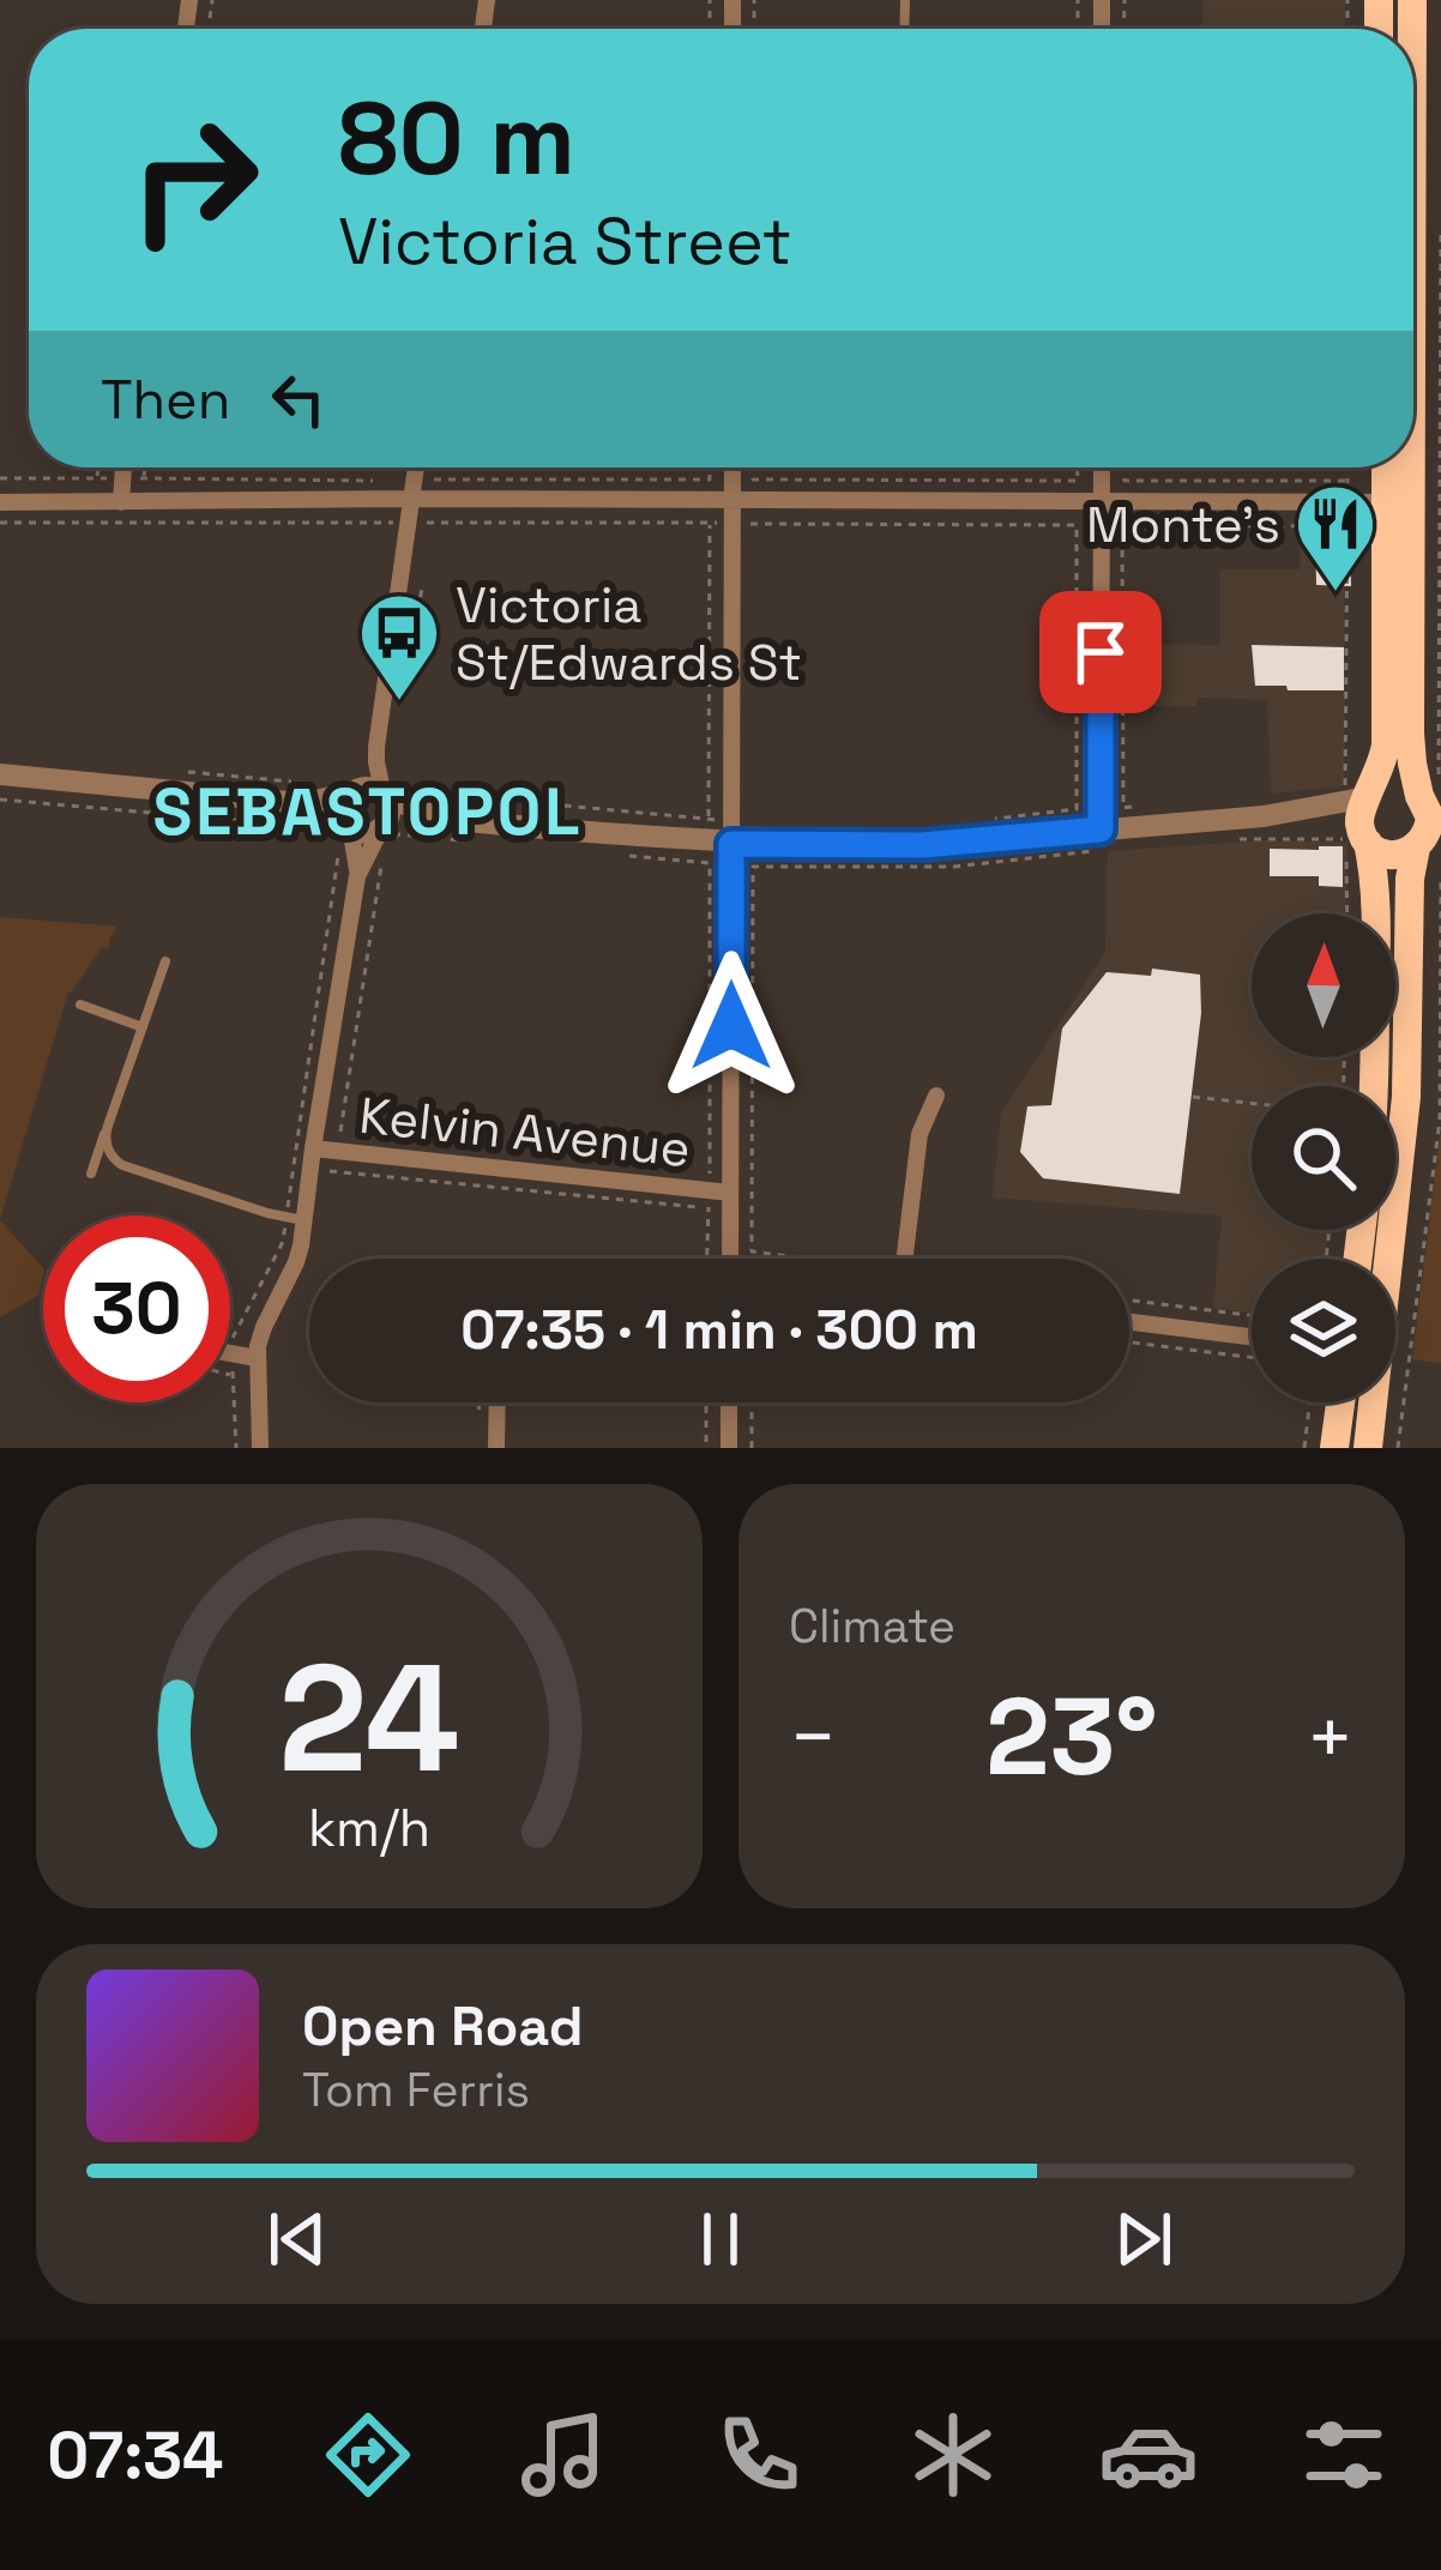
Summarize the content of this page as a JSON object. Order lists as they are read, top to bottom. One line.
{"streets":{"street":["Kelvin Avenue"]},"districts":["SEBASTOPOL"],"places":{"restaurant":["Monte's"],"bus stop":["Victoria St/Edwards St"]},"north":"top","page":{"turn":["80 m","Victoria Street"],"then":"Then","limit":"30","trip":"07:35 · 1 min · 300 m","tile":"Climate","heat":["−","23°","+"],"song":["Open Road","Tom Ferris"],"tabs":"07:34","gauge":["24","km/h"]}}
